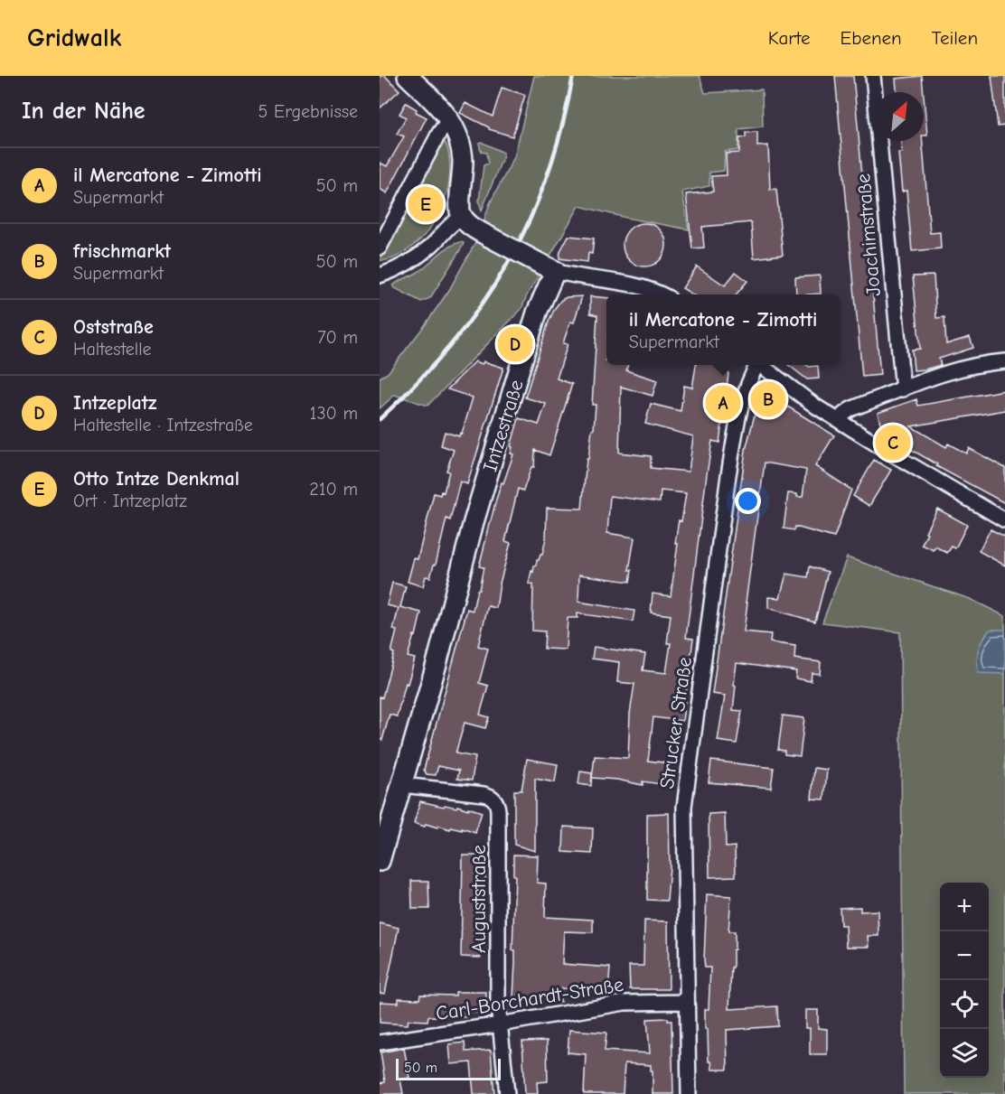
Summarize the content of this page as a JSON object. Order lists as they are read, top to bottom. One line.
{"streets":{"main road":["Intzestraße"],"street":["Joachimstraße","Strucker Straße","Auguststraße","Carl-Borchardt-Straße"]},"crossings":[["Intzestraße","Auguststraße"],["Strucker Straße","Carl-Borchardt-Straße"],["Auguststraße","Carl-Borchardt-Straße"]],"scale_bar":"50 m","north":"top right","page":{"header":"Gridwalk","nav":["Karte","Ebenen","Teilen"],"heading":["In der Nähe","5 Ergebnisse"],"list":[{"mark":"A","name":"il Mercatone - Zimotti","note":"Supermarkt","value":"50 m"},{"mark":"B","name":"frischmarkt","note":"Supermarkt","value":"50 m"},{"mark":"C","name":"Oststraße","note":"Haltestelle","value":"70 m"},{"mark":"D","name":"Intzeplatz","note":"Haltestelle · Intzestraße","value":"130 m"},{"mark":"E","name":"Otto Intze Denkmal","note":"Ort · Intzeplatz","value":"210 m"}],"pins":["E","D","B","A","C"],"popup":["il Mercatone - Zimotti","Supermarkt"],"map_buttons":["+","−"],"scale":"50 m"}}
